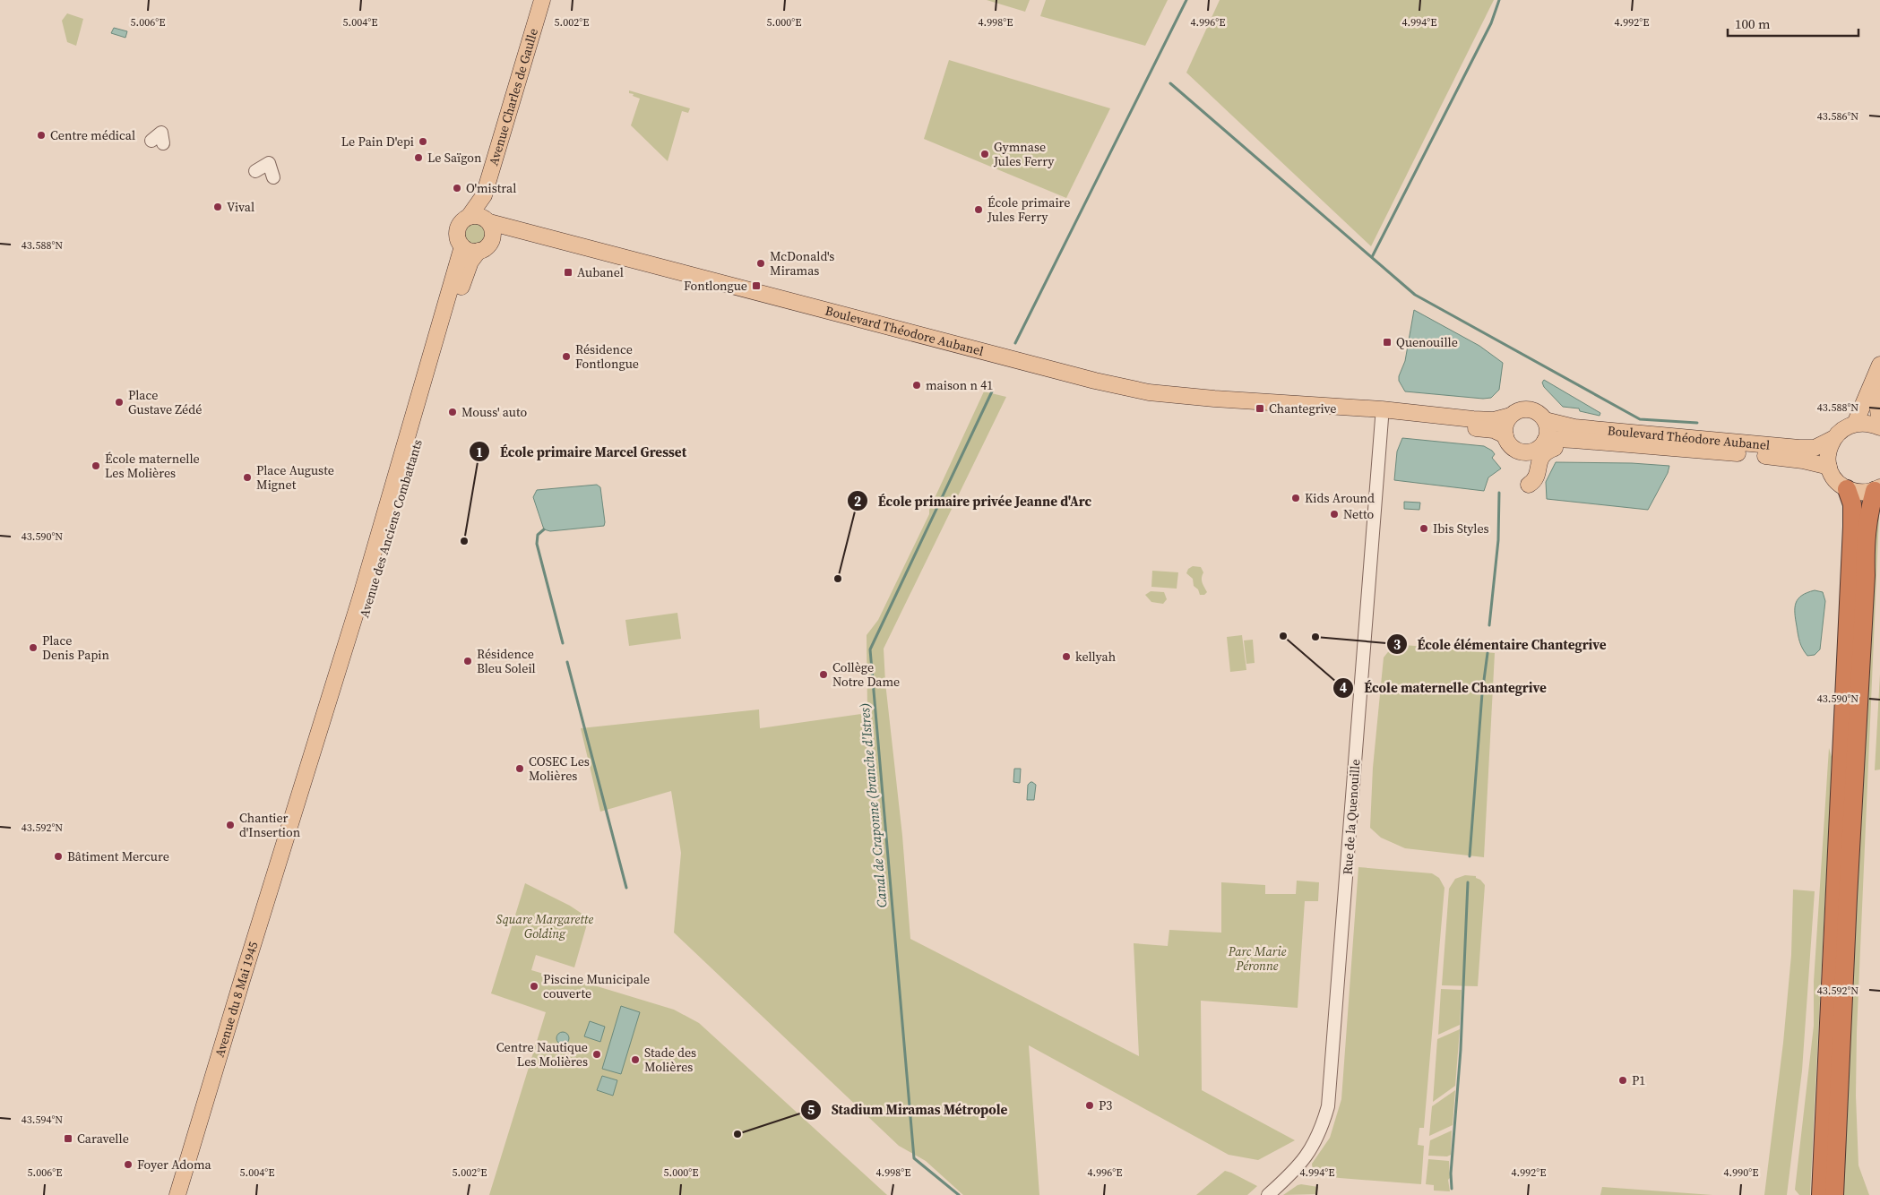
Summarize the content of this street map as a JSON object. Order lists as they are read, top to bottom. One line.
{"streets":{"main road":["Avenue Charles de Gaulle","Boulevard Théodore Aubanel","Avenue des Anciens Combattants","Avenue du 8 Mai 1945"],"street":["Rue de la Quenouille"]},"crossings":[["Avenue Charles de Gaulle","Boulevard Théodore Aubanel"],["Avenue Charles de Gaulle","Avenue des Anciens Combattants"],["Boulevard Théodore Aubanel","Avenue des Anciens Combattants"],["Boulevard Théodore Aubanel","Rue de la Quenouille"],["Avenue des Anciens Combattants","Avenue du 8 Mai 1945"]],"water":["Canal de Craponne (branche d'Istres)"],"parks":["Square Margarette Golding","Parc Marie Péronne"],"places":{"other":["Centre médical","Le Pain D'epi","Gymnase Jules Ferry","Le Saïgon","O'mistral","Vival","École primaire Jules Ferry","McDonald's Miramas","Résidence Fontlongue","maison n 41","Place Gustave Zédé","Mouss' auto","École maternelle Les Molières","Place Auguste Mignet","Kids Around","Netto","Ibis Styles","École primaire Marcel Gresset","École primaire privée Jeanne d'Arc","École maternelle Chantegrive","École élémentaire Chantegrive","Place Denis Papin","kellyah","Résidence Bleu Soleil","Collège Notre Dame","COSEC Les Molières","Chantier d'Insertion","Bâtiment Mercure","Piscine Municipale couverte","Centre Nautique Les Molières","Stade des Molières","P1","P3","Stadium Miramas Métropole","Foyer Adoma"],"transit":["Aubanel","Fontlongue","Quenouille","Chantegrive","Caravelle"]},"scale_bar":"100 m","coordinates":["5.006°E","5.004°E","5.002°E","5.000°E","4.998°E","4.996°E","4.994°E","4.992°E","43.586°N","43.588°N","43.590°N","43.592°N","43.594°N","4.990°E"]}
